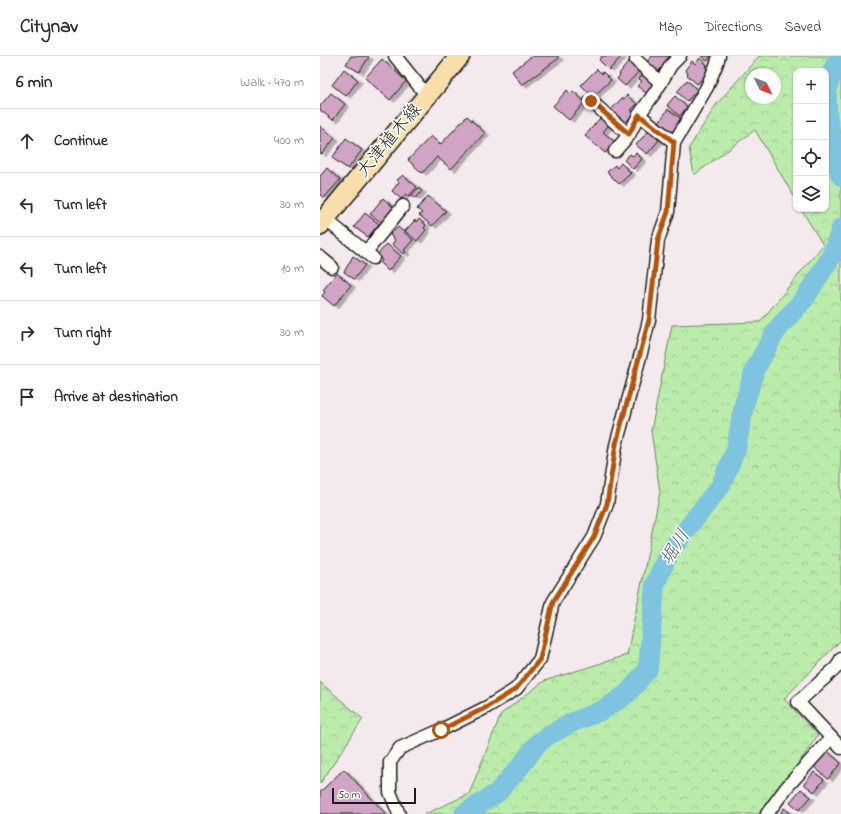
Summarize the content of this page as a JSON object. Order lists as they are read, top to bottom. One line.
{"streets":{"main road":["大津植木線"]},"water":["堀川"],"scale_bar":"50 m","north":"bottom right","page":{"header":"Citynav","nav":["Map","Directions","Saved"],"heading":["6 min","Walk · 470 m"],"map_buttons":["+","−"],"list":[["Continue","400 m"],["Turn left","30 m"],["Turn left","10 m"],["Turn right","30 m"],"Arrive at destination"],"scale":"50 m"}}
